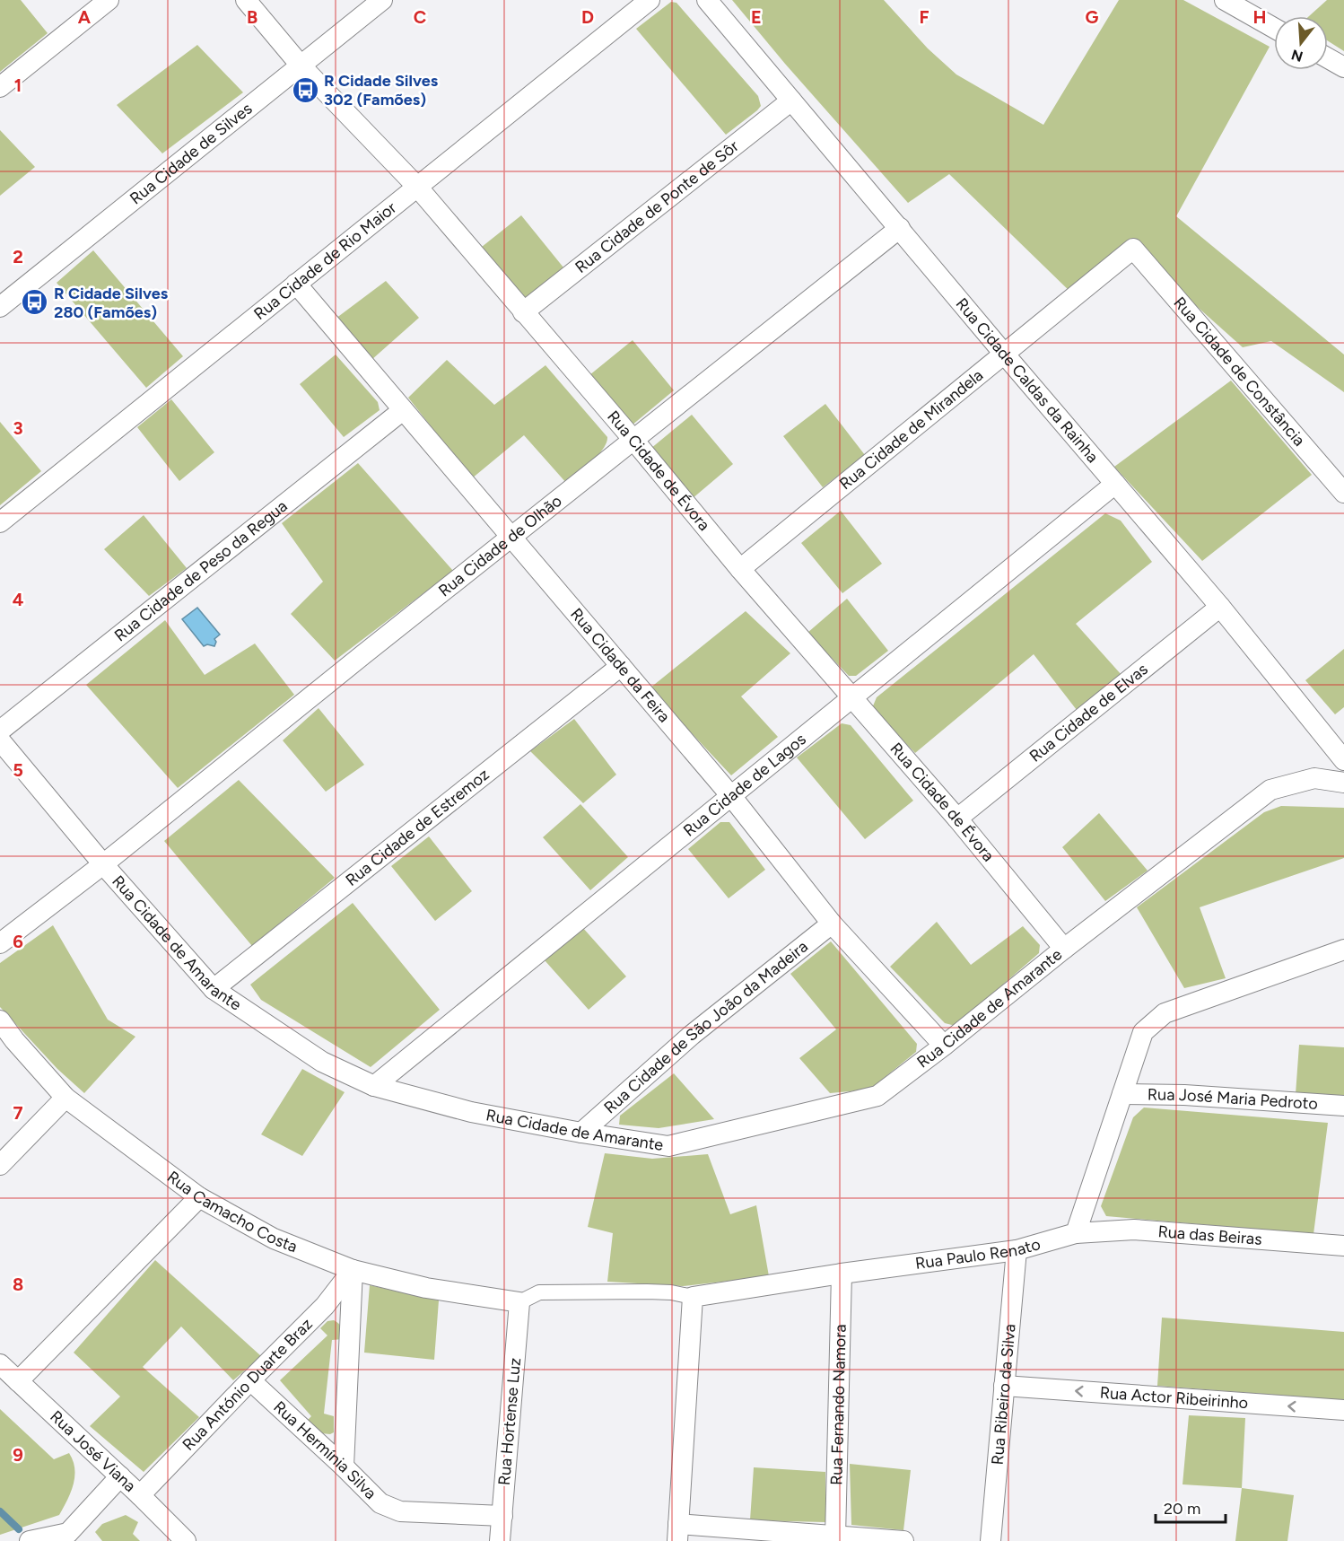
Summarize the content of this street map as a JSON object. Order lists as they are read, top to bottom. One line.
{"streets":{"street":["Rua Cidade de Silves","Rua Cidade de Ponte de Sôr","Rua Cidade de Rio Maior","Rua Cidade de Constância","Rua Cidade Caldas da Rainha","Rua Cidade de Mirandela","Rua Cidade de Évora","Rua Cidade de Olhão","Rua Cidade de Peso da Regua","Rua Cidade da Feira","Rua Cidade de Elvas","Rua Cidade de Lagos","Rua Cidade de Estremoz","Rua Cidade de Amarante","Rua Cidade de São João da Madeira","Rua José Maria Pedroto","Rua Camacho Costa","Rua das Beiras","Rua Paulo Renato","Rua António Duarte Braz","Rua Ribeiro da Silva","Rua Actor Ribeirinho","Rua Fernando Namora","Rua Hortense Luz","Rua Hermínia Silva","Rua José Viana"]},"crossings":[["Rua Cidade de Silves","Rua Cidade de Évora"],["Rua Cidade de Ponte de Sôr","Rua Cidade Caldas da Rainha"],["Rua Cidade de Ponte de Sôr","Rua Cidade de Évora"],["Rua Cidade de Rio Maior","Rua Cidade de Évora"],["Rua Cidade de Rio Maior","Rua Cidade da Feira"],["Rua Cidade de Constância","Rua Cidade de Mirandela"],["Rua Cidade Caldas da Rainha","Rua Cidade de Mirandela"],["Rua Cidade Caldas da Rainha","Rua Cidade de Olhão"],["Rua Cidade Caldas da Rainha","Rua Cidade de Elvas"],["Rua Cidade Caldas da Rainha","Rua Cidade de Lagos"],["Rua Cidade de Mirandela","Rua Cidade de Évora"],["Rua Cidade de Évora","Rua Cidade de Olhão"],["Rua Cidade de Évora","Rua Cidade de Elvas"],["Rua Cidade de Évora","Rua Cidade de Lagos"],["Rua Cidade de Évora","Rua Cidade de Amarante"],["Rua Cidade de Olhão","Rua Cidade da Feira"],["Rua Cidade de Olhão","Rua Cidade de Amarante"],["Rua Cidade de Peso da Regua","Rua Cidade da Feira"],["Rua Cidade da Feira","Rua Cidade de Lagos"],["Rua Cidade da Feira","Rua Cidade de Estremoz"],["Rua Cidade da Feira","Rua Cidade de Amarante"],["Rua Cidade da Feira","Rua Cidade de São João da Madeira"],["Rua Cidade de Lagos","Rua Cidade de Amarante"],["Rua Cidade de Estremoz","Rua Cidade de Amarante"],["Rua Cidade de Amarante","Rua Cidade de São João da Madeira"],["Rua Camacho Costa","Rua António Duarte Braz"],["Rua Camacho Costa","Rua Hortense Luz"],["Rua das Beiras","Rua Paulo Renato"],["Rua Paulo Renato","Rua Ribeiro da Silva"],["Rua Paulo Renato","Rua Fernando Namora"],["Rua António Duarte Braz","Rua Hermínia Silva"],["Rua António Duarte Braz","Rua José Viana"],["Rua Ribeiro da Silva","Rua Actor Ribeirinho"],["Rua Hortense Luz","Rua Hermínia Silva"]],"one_way":["Rua Actor Ribeirinho"],"places":{"bus stop":["R Cidade Silves 302 (Famões)","R Cidade Silves 280 (Famões)"]},"scale_bar":"20 m","north":"bottom","grid":{"columns":["A","B","C","D","E","F","G","H"],"rows":["1","2","3","4","5","6","7","8","9"]}}
